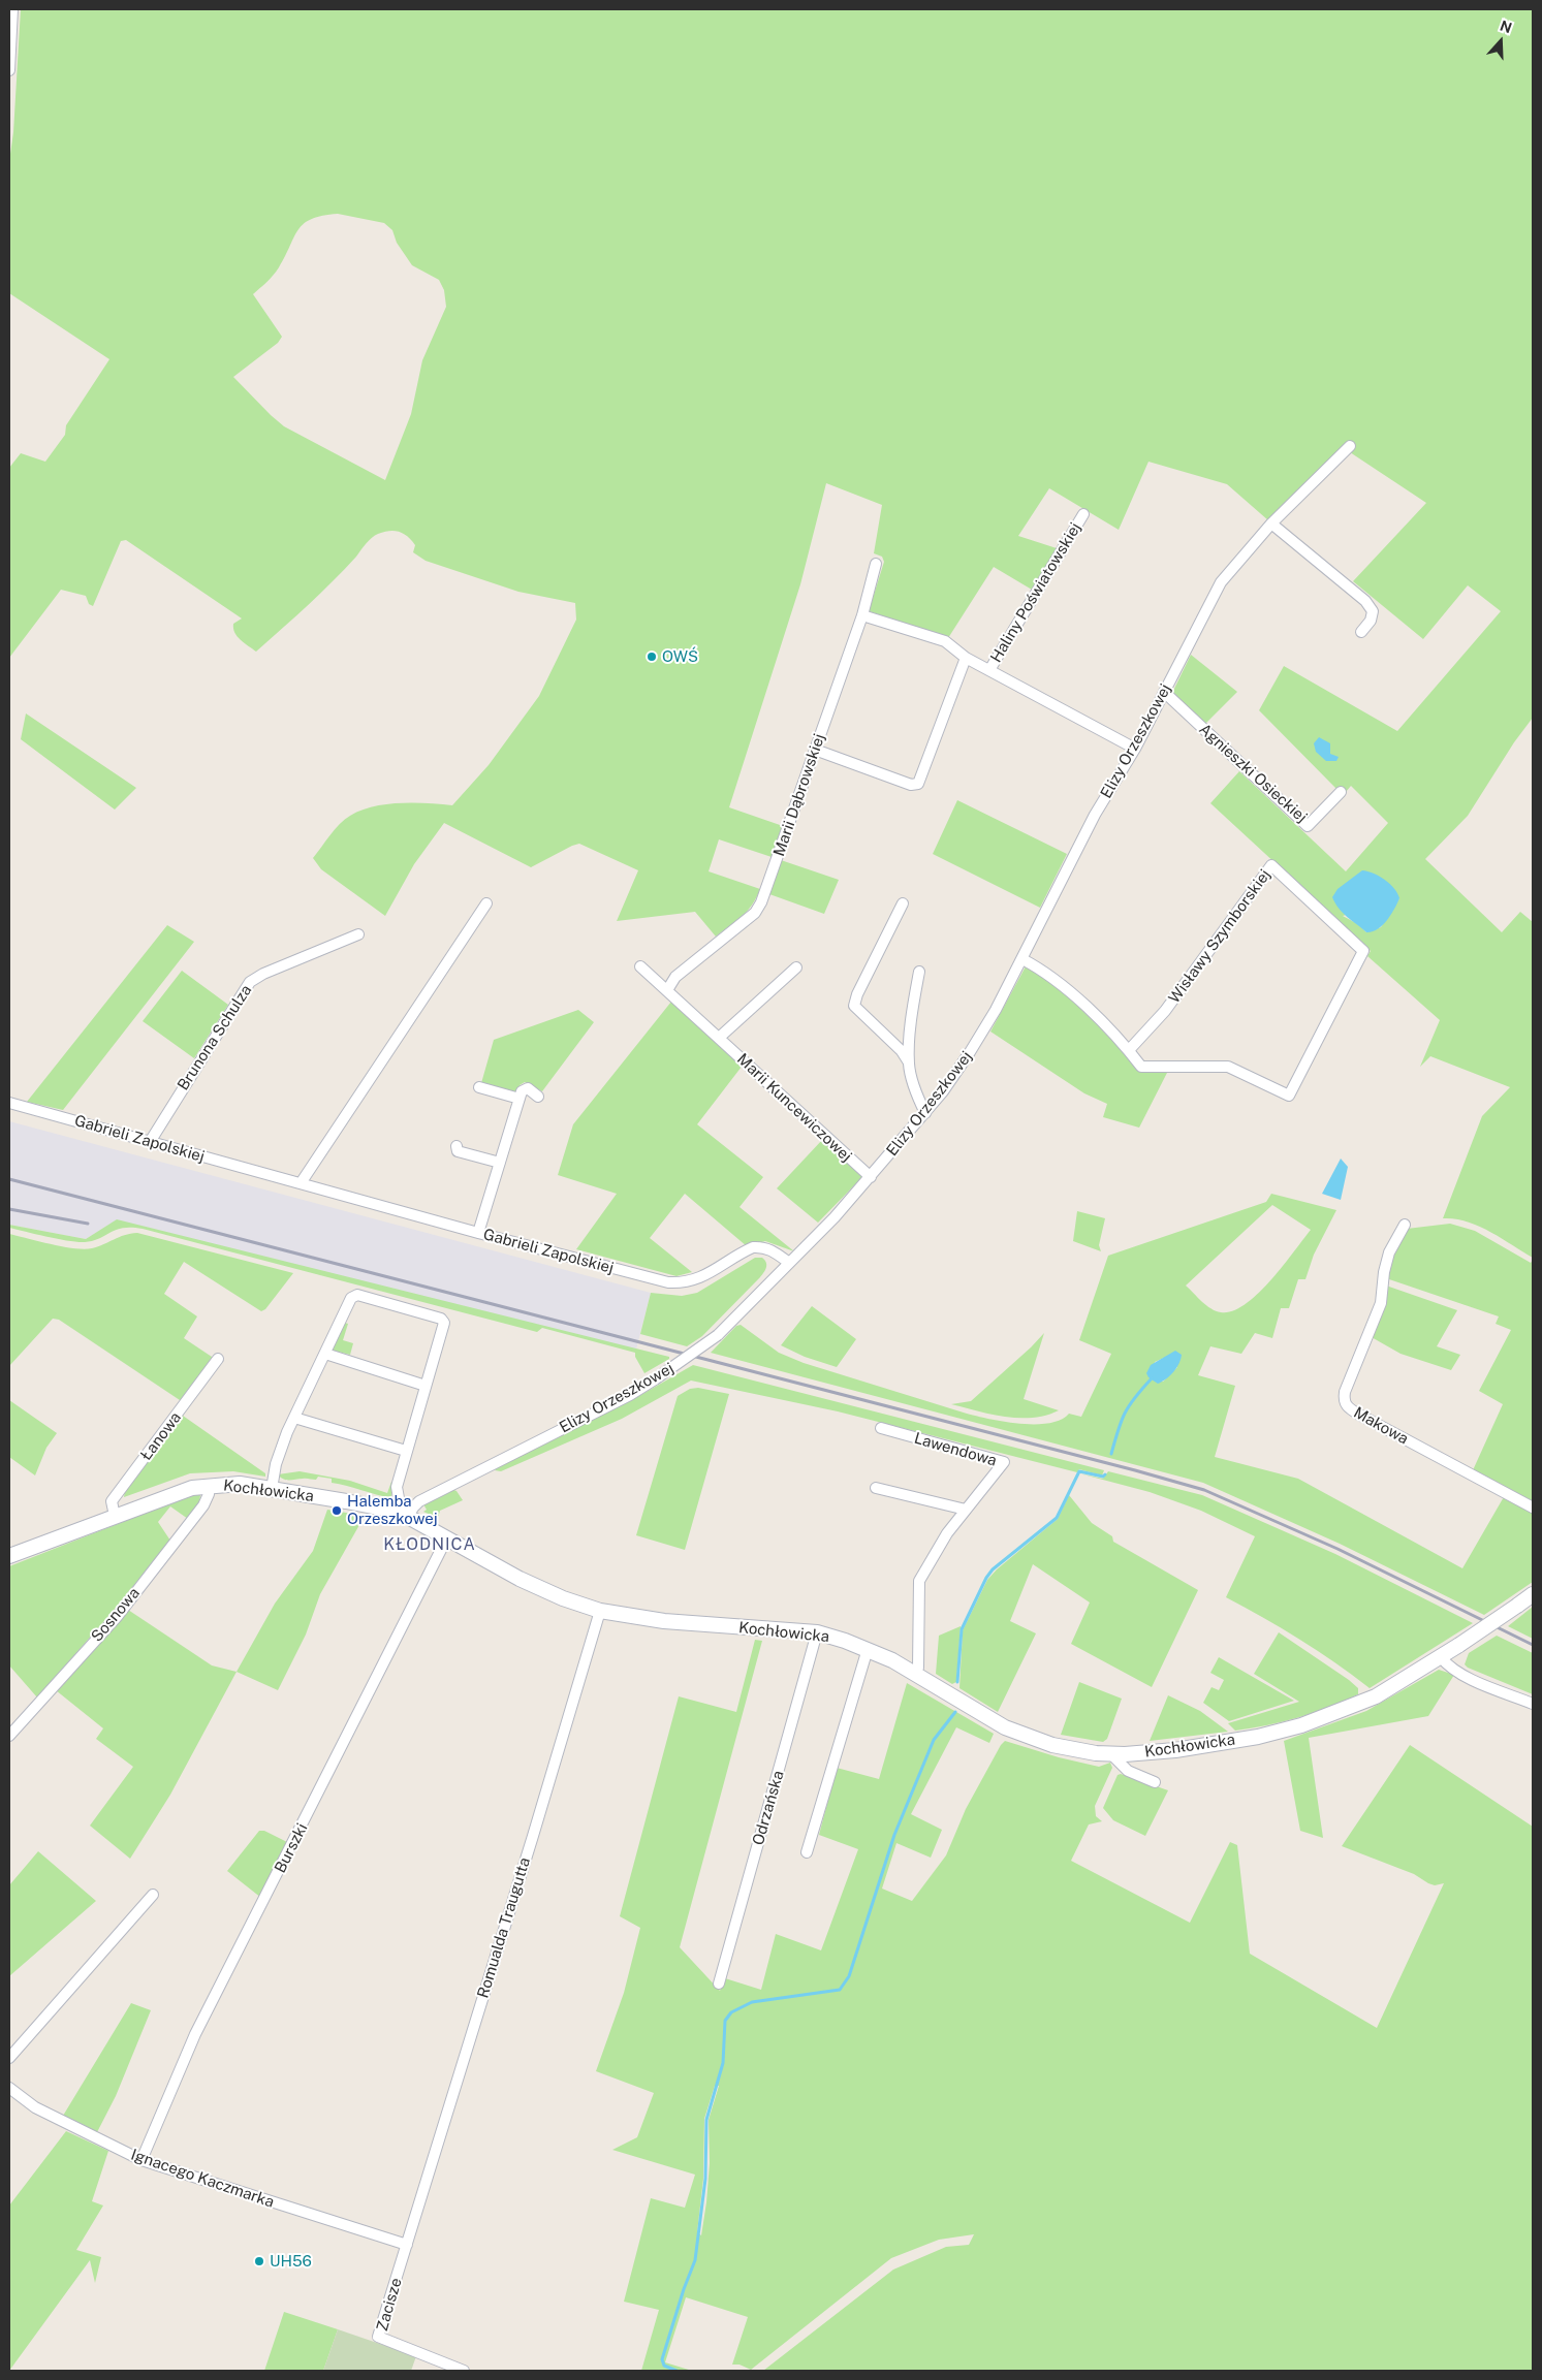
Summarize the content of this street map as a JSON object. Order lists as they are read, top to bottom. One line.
{"streets":{"street":["Haliny Poświatowskiej","Elizy Orzeszkowej","Agnieszki Osieckiej","Marii Dąbrowskiej","Wisławy Szymborskiej","Brunona Schulza","Marii Kuncewiczowej","Gabrieli Zapolskiej","Makowa","Łanowa","Lawendowa","Kochłowicka","Sosnowa","Odrzańska","Burszki","Romualda Traugutta","Ignacego Kaczmarka","Zacisze"]},"crossings":[["Haliny Poświatowskiej","Elizy Orzeszkowej"],["Haliny Poświatowskiej","Marii Dąbrowskiej"],["Elizy Orzeszkowej","Agnieszki Osieckiej"],["Elizy Orzeszkowej","Wisławy Szymborskiej"],["Elizy Orzeszkowej","Marii Kuncewiczowej"],["Elizy Orzeszkowej","Gabrieli Zapolskiej"],["Elizy Orzeszkowej","Kochłowicka"],["Marii Dąbrowskiej","Marii Kuncewiczowej"],["Brunona Schulza","Gabrieli Zapolskiej"],["Łanowa","Kochłowicka"],["Lawendowa","Kochłowicka"],["Kochłowicka","Sosnowa"],["Kochłowicka","Odrzańska"],["Kochłowicka","Burszki"],["Kochłowicka","Romualda Traugutta"],["Burszki","Ignacego Kaczmarka"],["Romualda Traugutta","Ignacego Kaczmarka"],["Romualda Traugutta","Zacisze"],["Ignacego Kaczmarka","Zacisze"]],"districts":["KŁODNICA"],"places":["OWŚ","Halemba Orzeszkowej","UH56"],"north":"top"}
